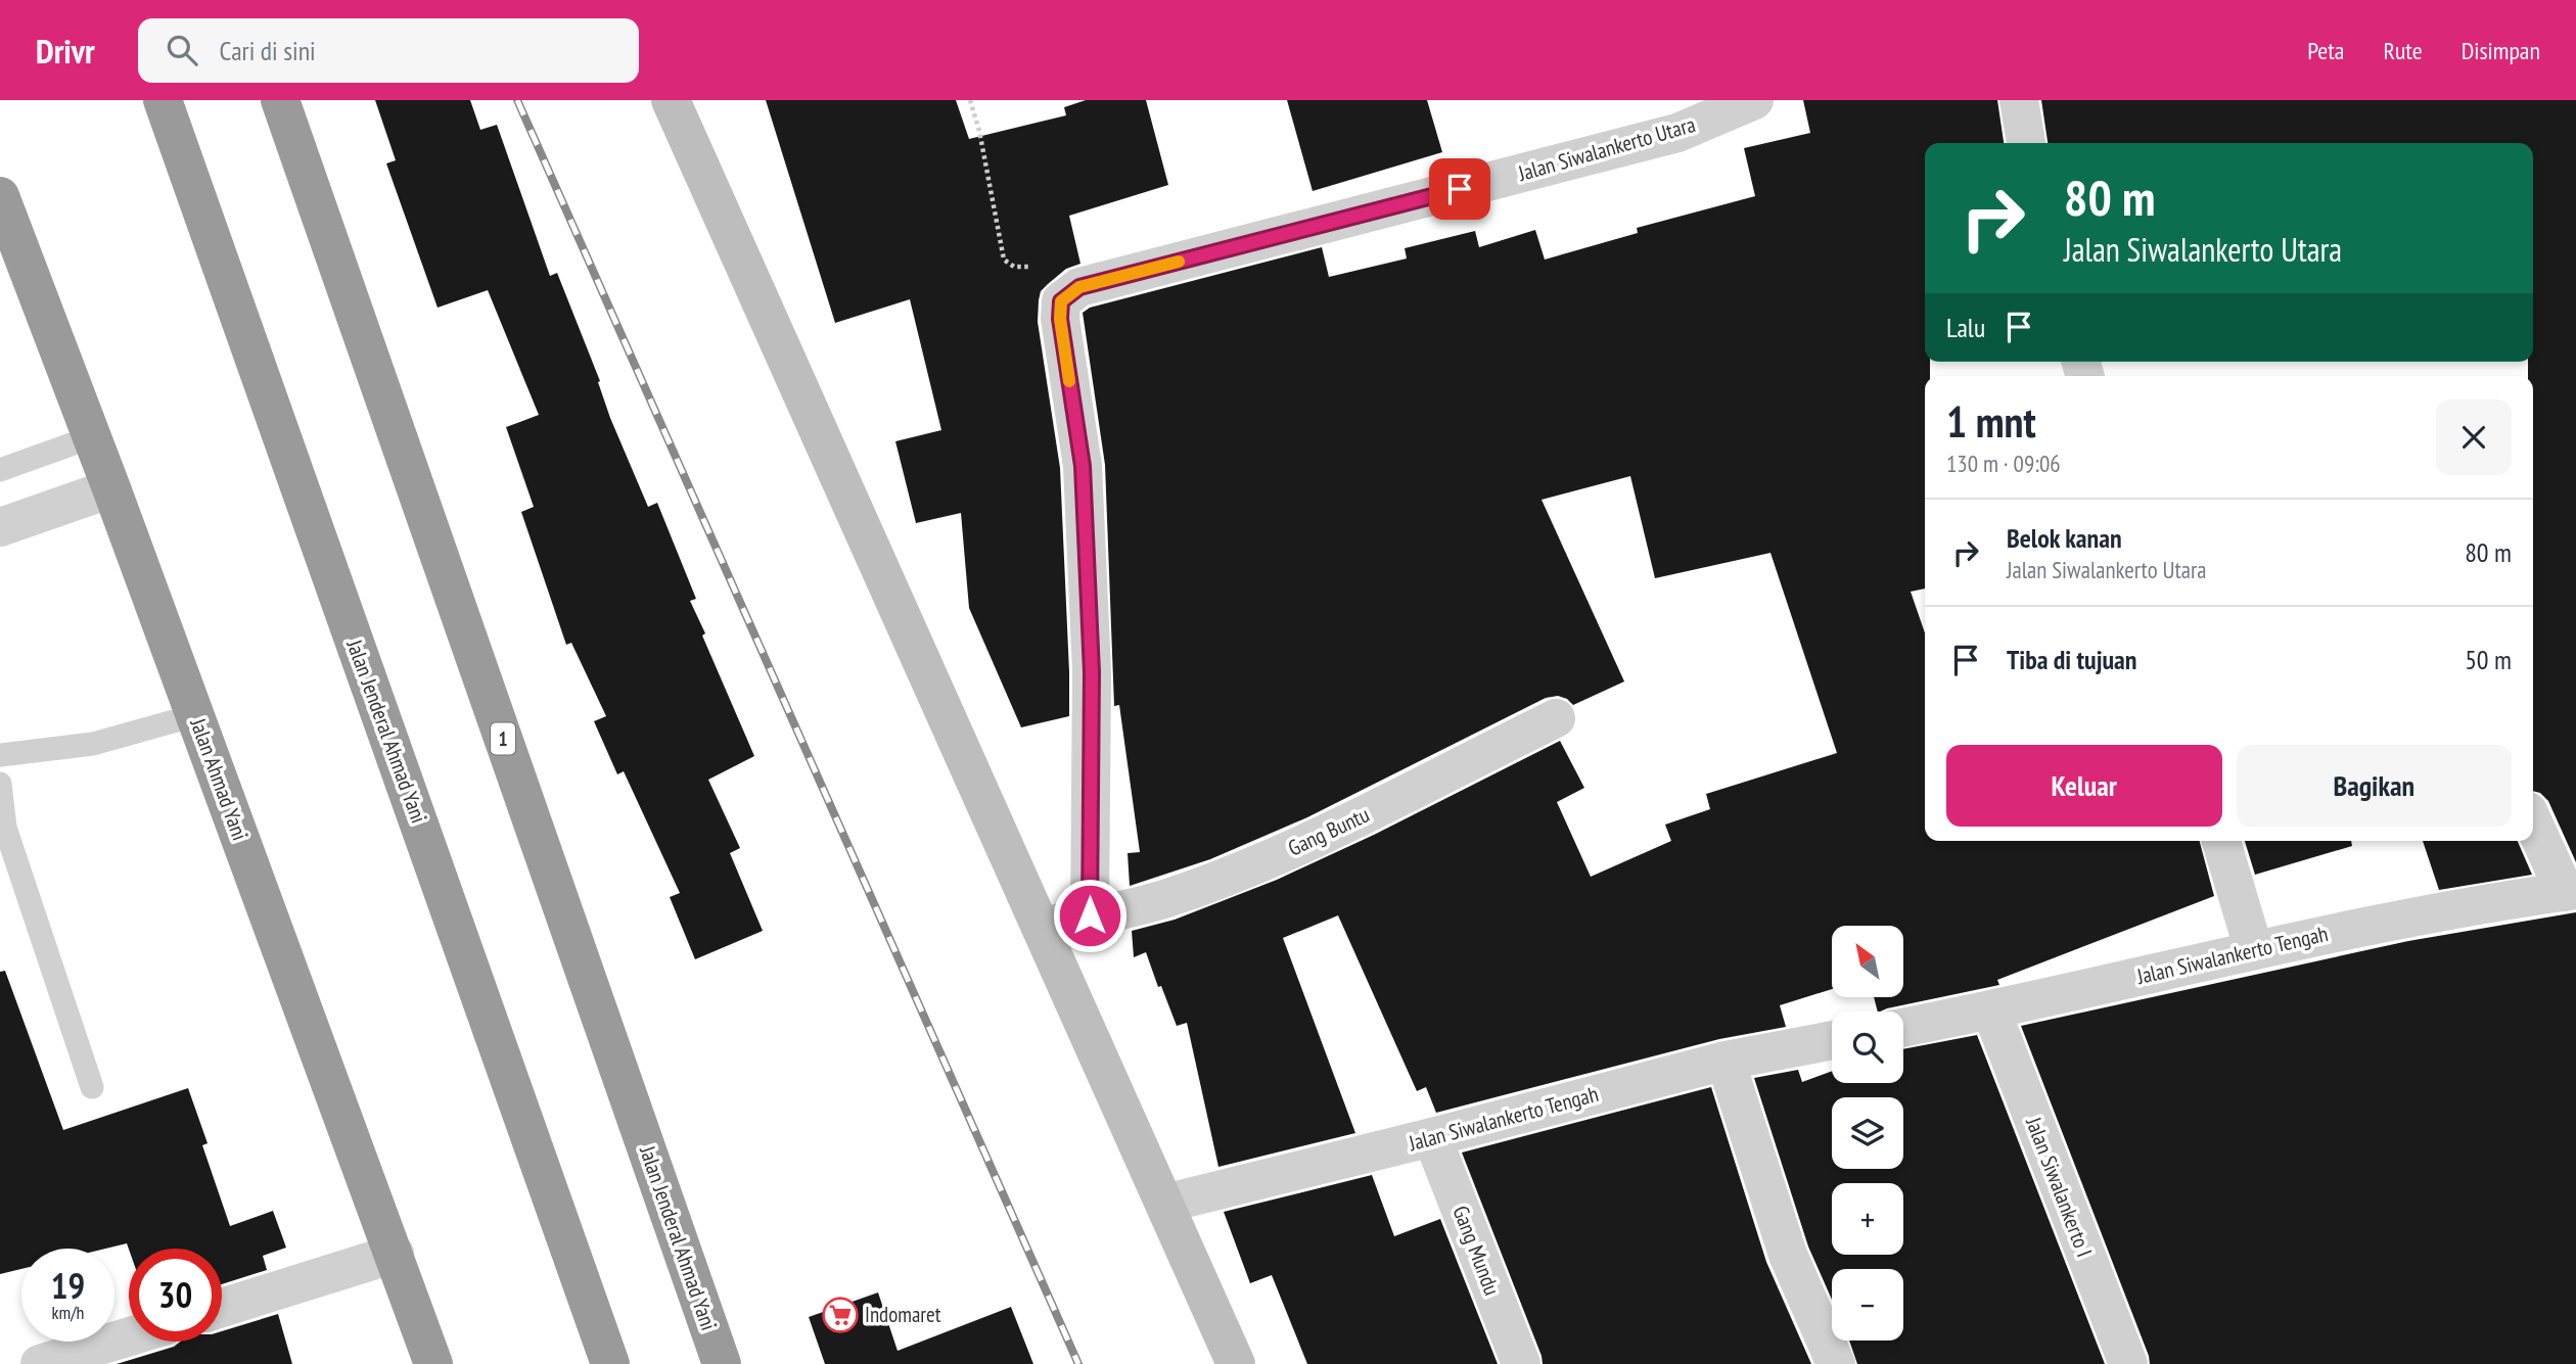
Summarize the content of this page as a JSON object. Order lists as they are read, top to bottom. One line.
{"streets":{"highway":["Jalan Jenderal Ahmad Yani","1","Jalan Ahmad Yani"],"street":["Jalan Siwalankerto Utara","Gang Buntu","Jalan Siwalankerto Tengah","Jalan Siwalankerto I","Gang Mundu"]},"crossings":[["Jalan Siwalankerto Tengah","Jalan Siwalankerto I"],["Jalan Siwalankerto Tengah","Gang Mundu"]],"places":{"supermarket":["Indomaret"]},"north":"top left","page":{"header":"Drivr","search":"Cari di sini","nav":["Peta","Rute","Disimpan"],"turn":["80 m","Jalan Siwalankerto Utara"],"then":"Lalu","heading":["1 mnt","130 m · 09:06"],"list":[{"name":"Belok kanan","note":"Jalan Siwalankerto Utara","value":"80 m"},{"name":"Tiba di tujuan","value":"50 m"}],"buttons":["Keluar","Bagikan"],"map_buttons":["+","−"],"speed":"19 km/h","limit":"30"}}
